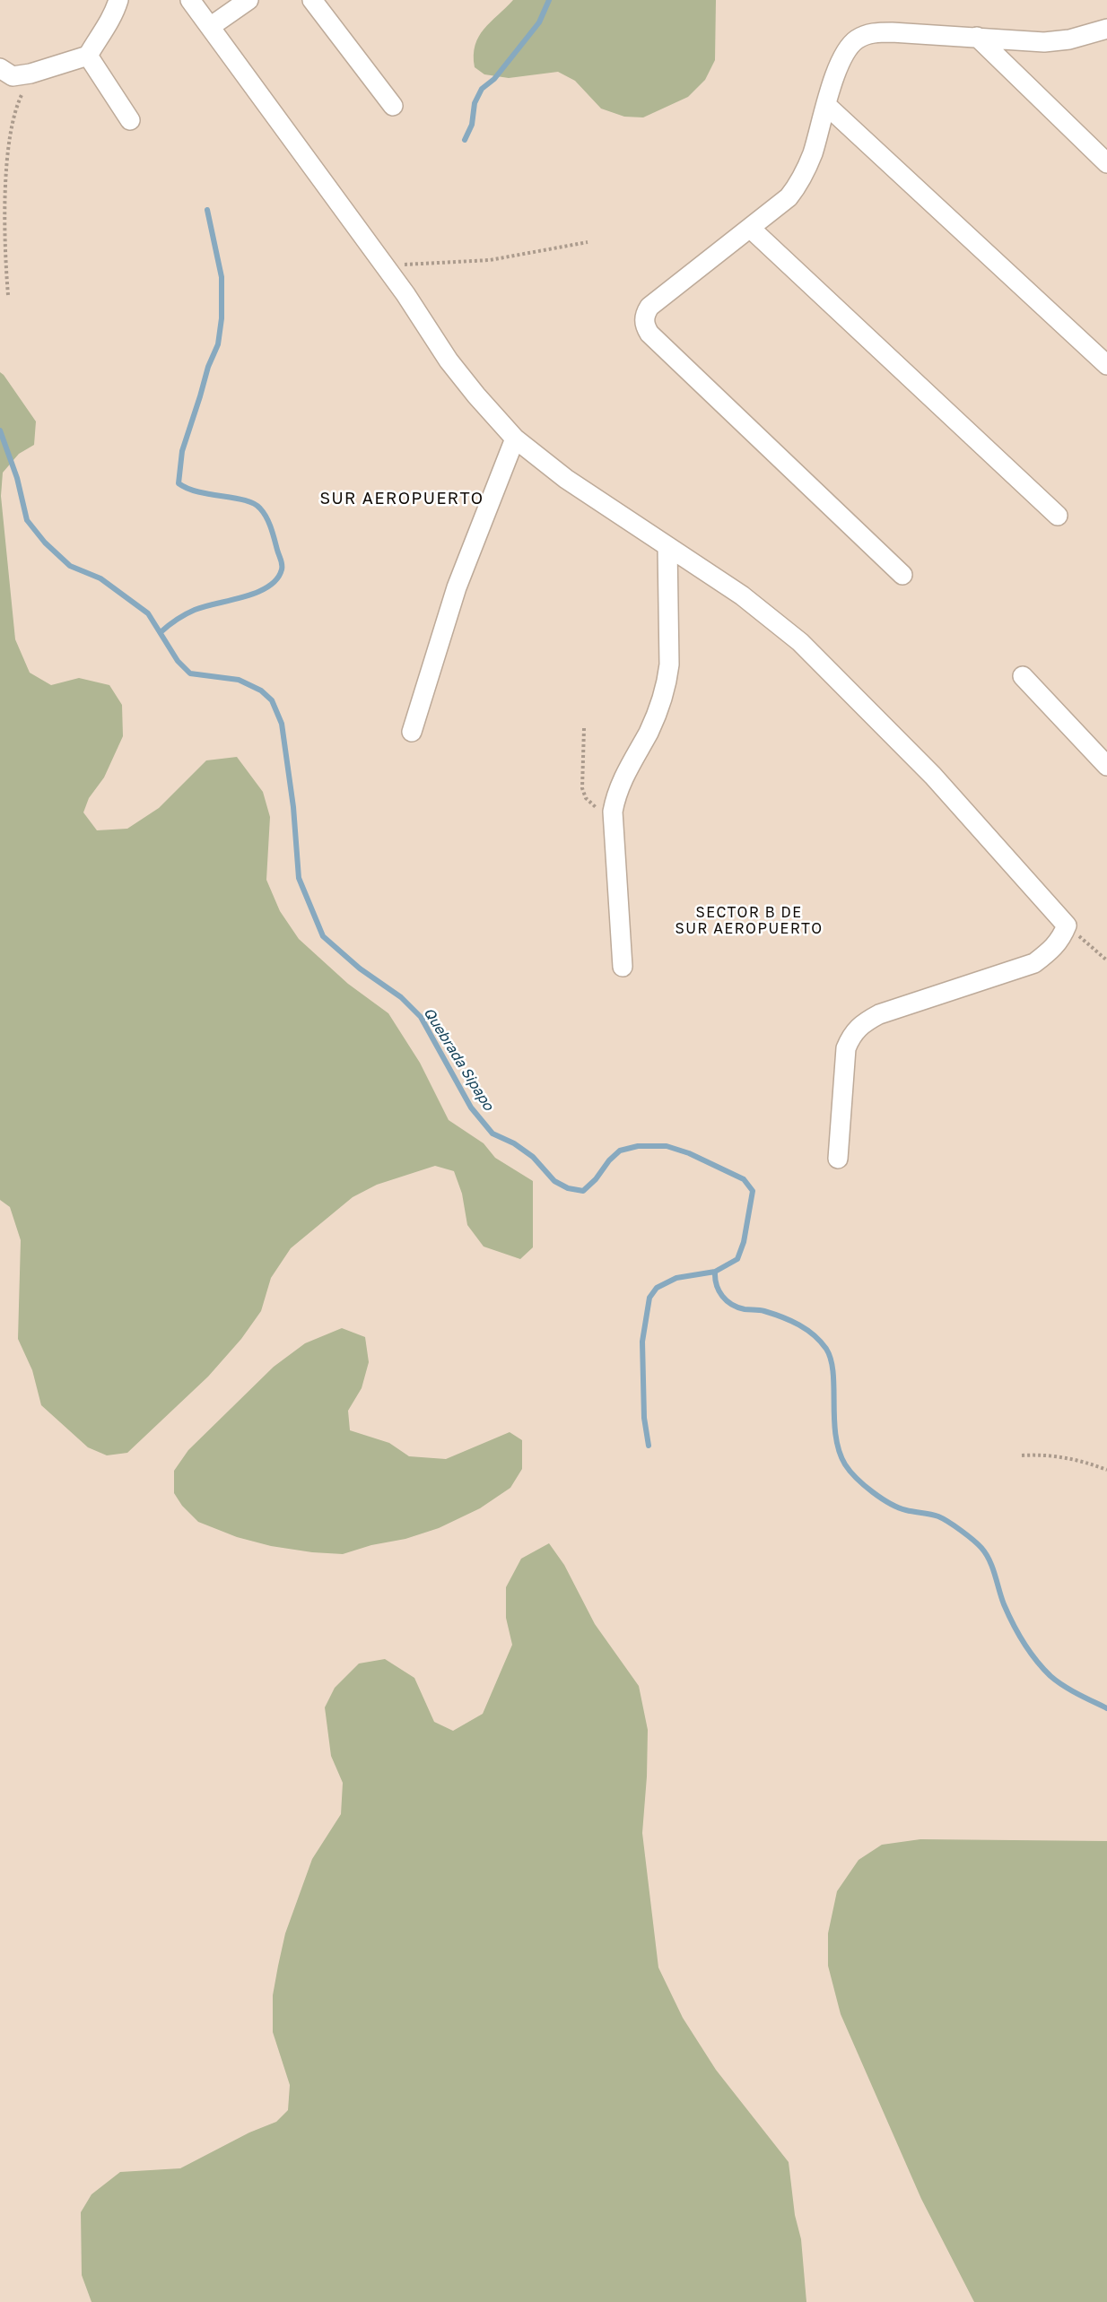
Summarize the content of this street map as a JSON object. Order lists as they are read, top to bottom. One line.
{"districts":["SUR AEROPUERTO","SECTOR B DE SUR AEROPUERTO"],"water":["Quebrada Sipapo"]}
